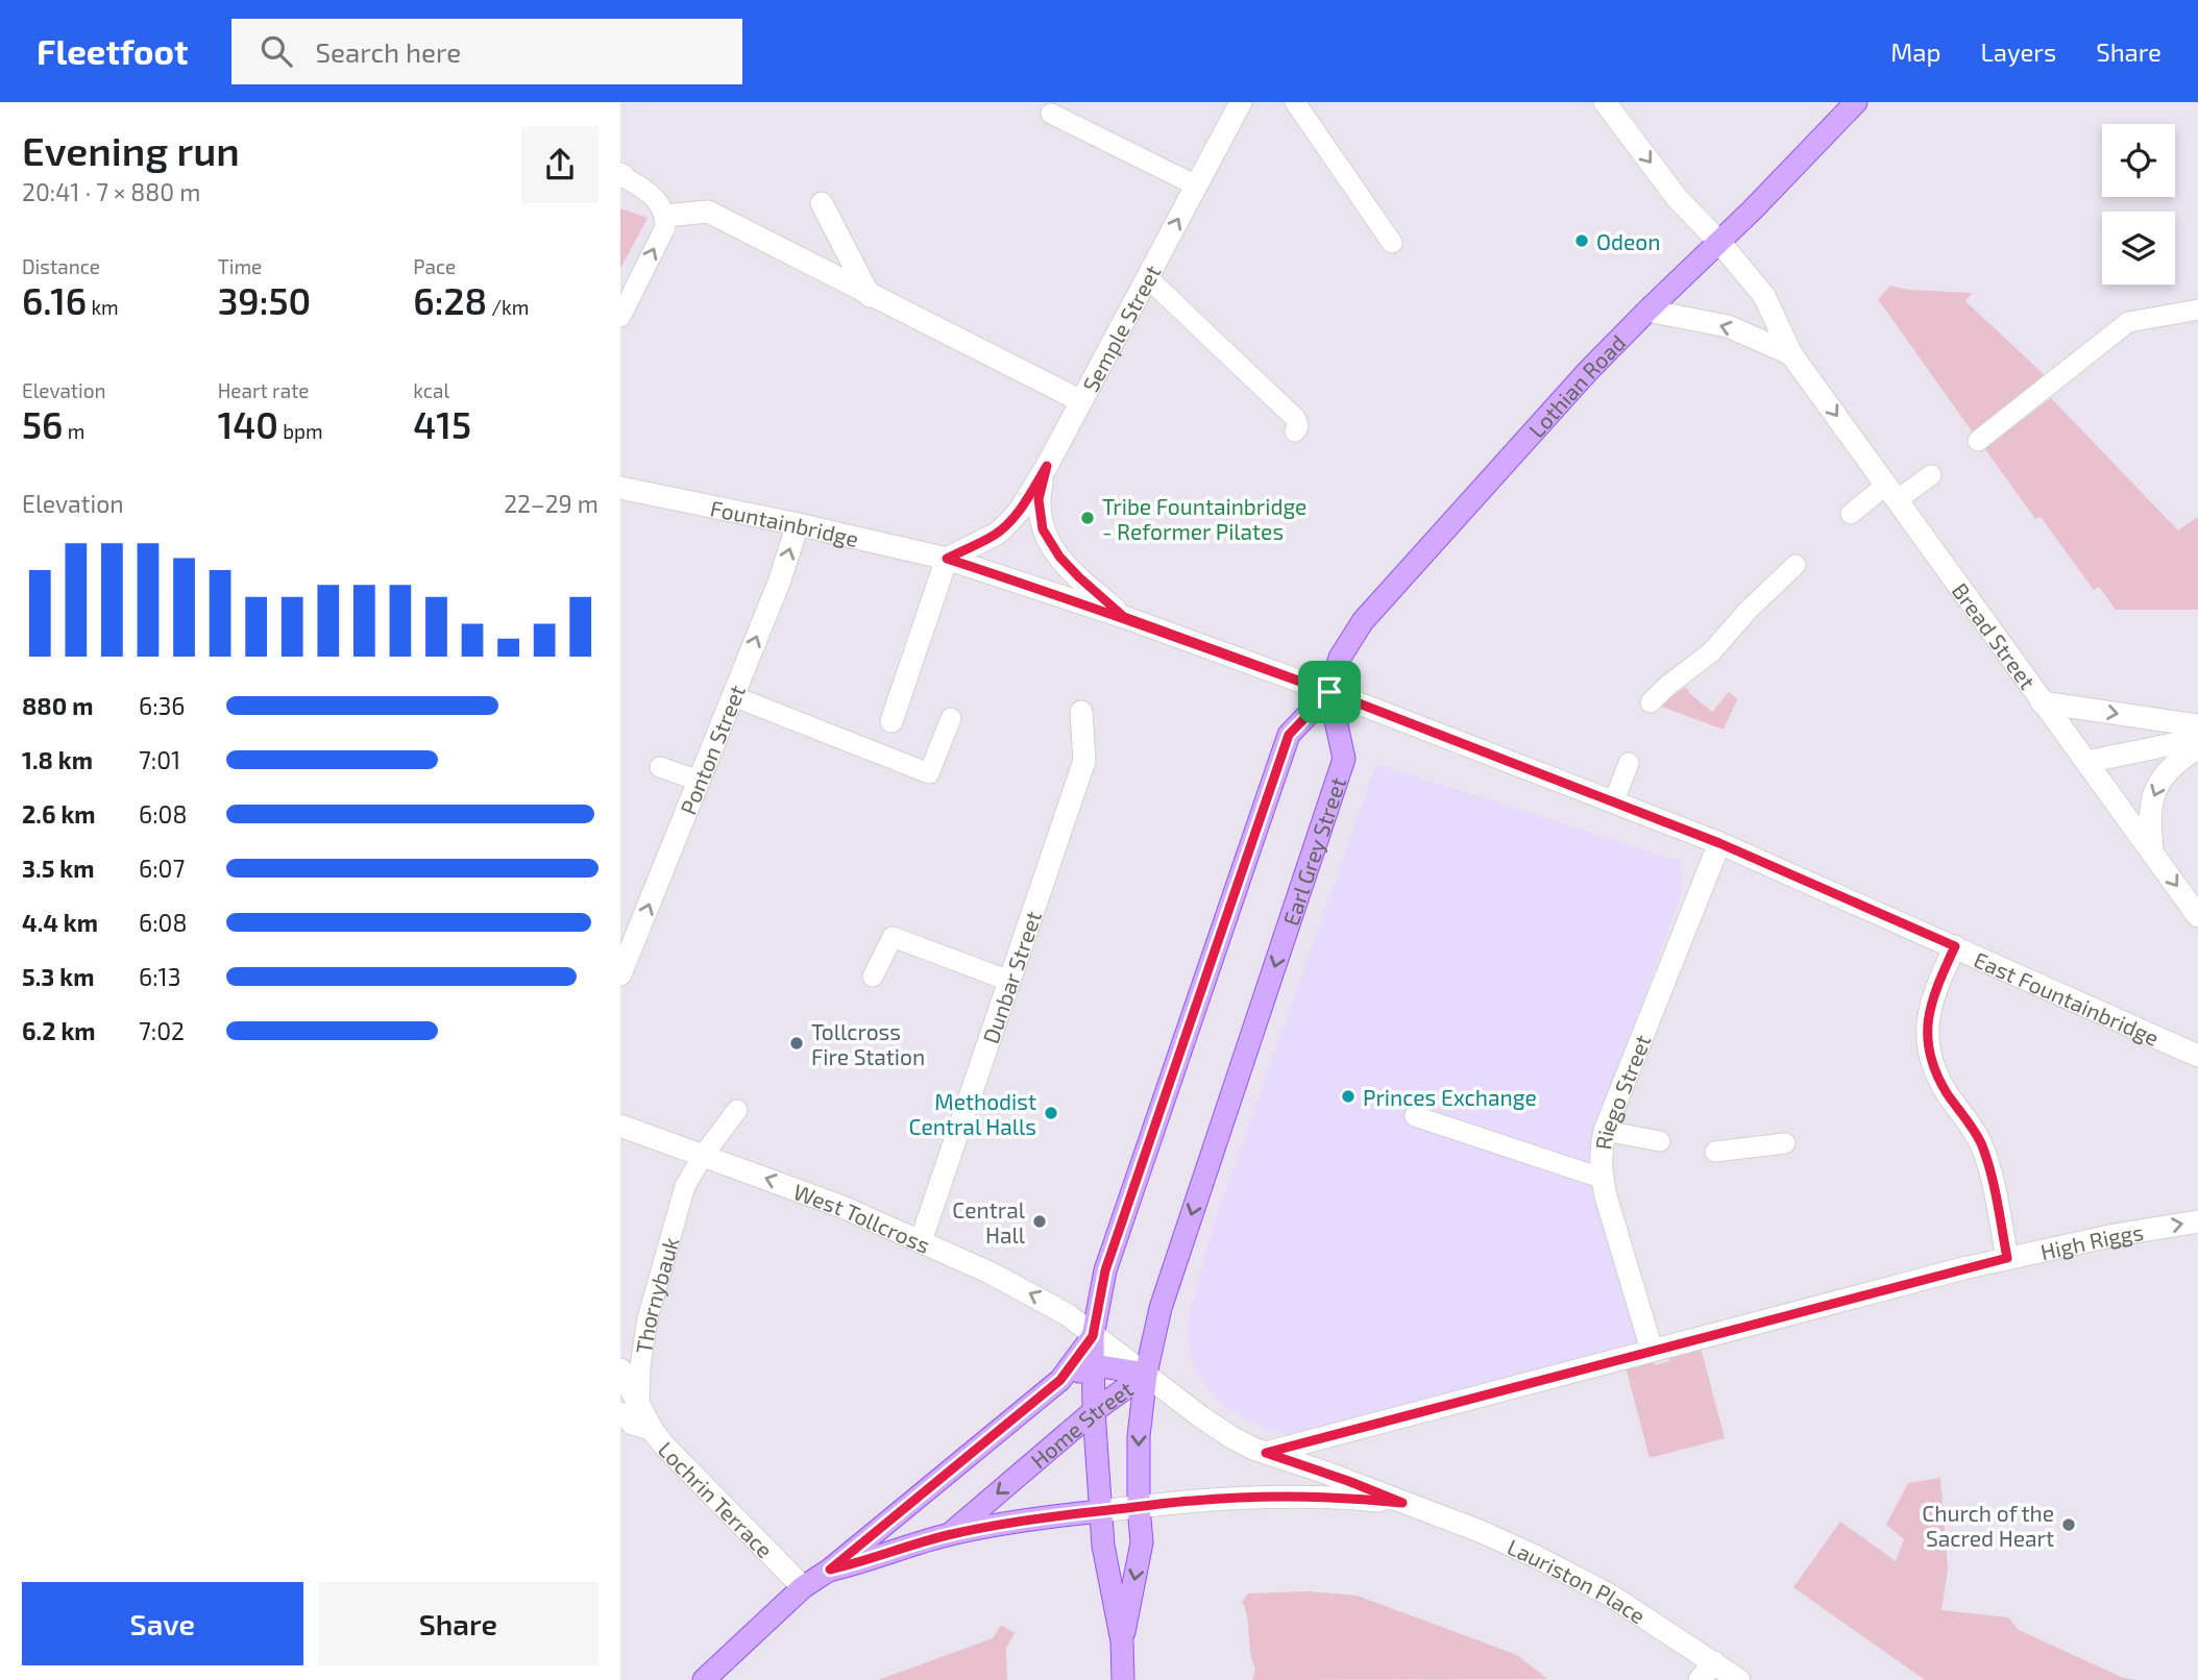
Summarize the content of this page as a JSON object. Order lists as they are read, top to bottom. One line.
{"streets":{"main road":["Lothian Road","Earl Grey Street","Home Street"],"street":["Semple Street","Fountainbridge","Bread Street","Ponton Street","Dunbar Street","East Fountainbridge","Riego Street","West Tollcross","High Riggs","Thornybauk","Lochrin Terrace","Lauriston Place"]},"crossings":[["Semple Street","Fountainbridge"],["Lothian Road","Fountainbridge"],["Lothian Road","Bread Street"],["Lothian Road","Earl Grey Street"],["Lothian Road","East Fountainbridge"],["Fountainbridge","Ponton Street"],["Fountainbridge","Earl Grey Street"],["Fountainbridge","East Fountainbridge"],["Earl Grey Street","East Fountainbridge"],["Earl Grey Street","Home Street"],["Earl Grey Street","Lauriston Place"],["Dunbar Street","West Tollcross"],["East Fountainbridge","Riego Street"],["Riego Street","High Riggs"],["West Tollcross","Thornybauk"],["West Tollcross","Home Street"],["West Tollcross","Lauriston Place"],["High Riggs","Lauriston Place"],["Thornybauk","Lochrin Terrace"],["Home Street","Lochrin Terrace"],["Home Street","Lauriston Place"]],"one_way":["West Tollcross"],"places":["Odeon","Tribe Fountainbridge - Reformer Pilates","Tollcross Fire Station","Princes Exchange","Methodist Central Halls","Central Hall","Church of the Sacred Heart"],"page":{"header":"Fleetfoot","search":"Search here","nav":["Map","Layers","Share"],"heading":["Evening run","20:41 · 7 × 880 m"],"stats":[["Distance","6.16 km"],["Time","39:50"],["Pace","6:28 /km"],["Elevation","56 m"],["Heart rate","140 bpm"],["kcal","415"]],"chart":["Elevation","22–29 m"],"list":[{"name":"880 m","note":"6:36"},{"name":"1.8 km","note":"7:01"},{"name":"2.6 km","note":"6:08"},{"name":"3.5 km","note":"6:07"},{"name":"4.4 km","note":"6:08"},{"name":"5.3 km","note":"6:13"},{"name":"6.2 km","note":"7:02"}],"buttons":["Save","Share"]}}
